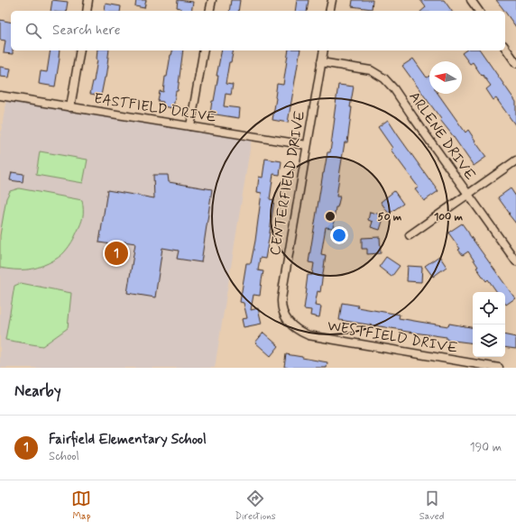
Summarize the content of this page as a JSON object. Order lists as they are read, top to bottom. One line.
{"streets":{"street":["EASTFIELD DRIVE","ARLENE DRIVE","CENTERFIELD DRIVE","WESTFIELD DRIVE"]},"crossings":[["EASTFIELD DRIVE","CENTERFIELD DRIVE"],["ARLENE DRIVE","CENTERFIELD DRIVE"],["CENTERFIELD DRIVE","WESTFIELD DRIVE"]],"north":"left","page":{"search":"Search here","pins":"1","heading":"Nearby","list":[{"mark":"1","name":"Fairfield Elementary School","note":"School","value":"190 m"}],"nav":["Map","Directions","Saved"]},"rings":["50 m","100 m"]}
